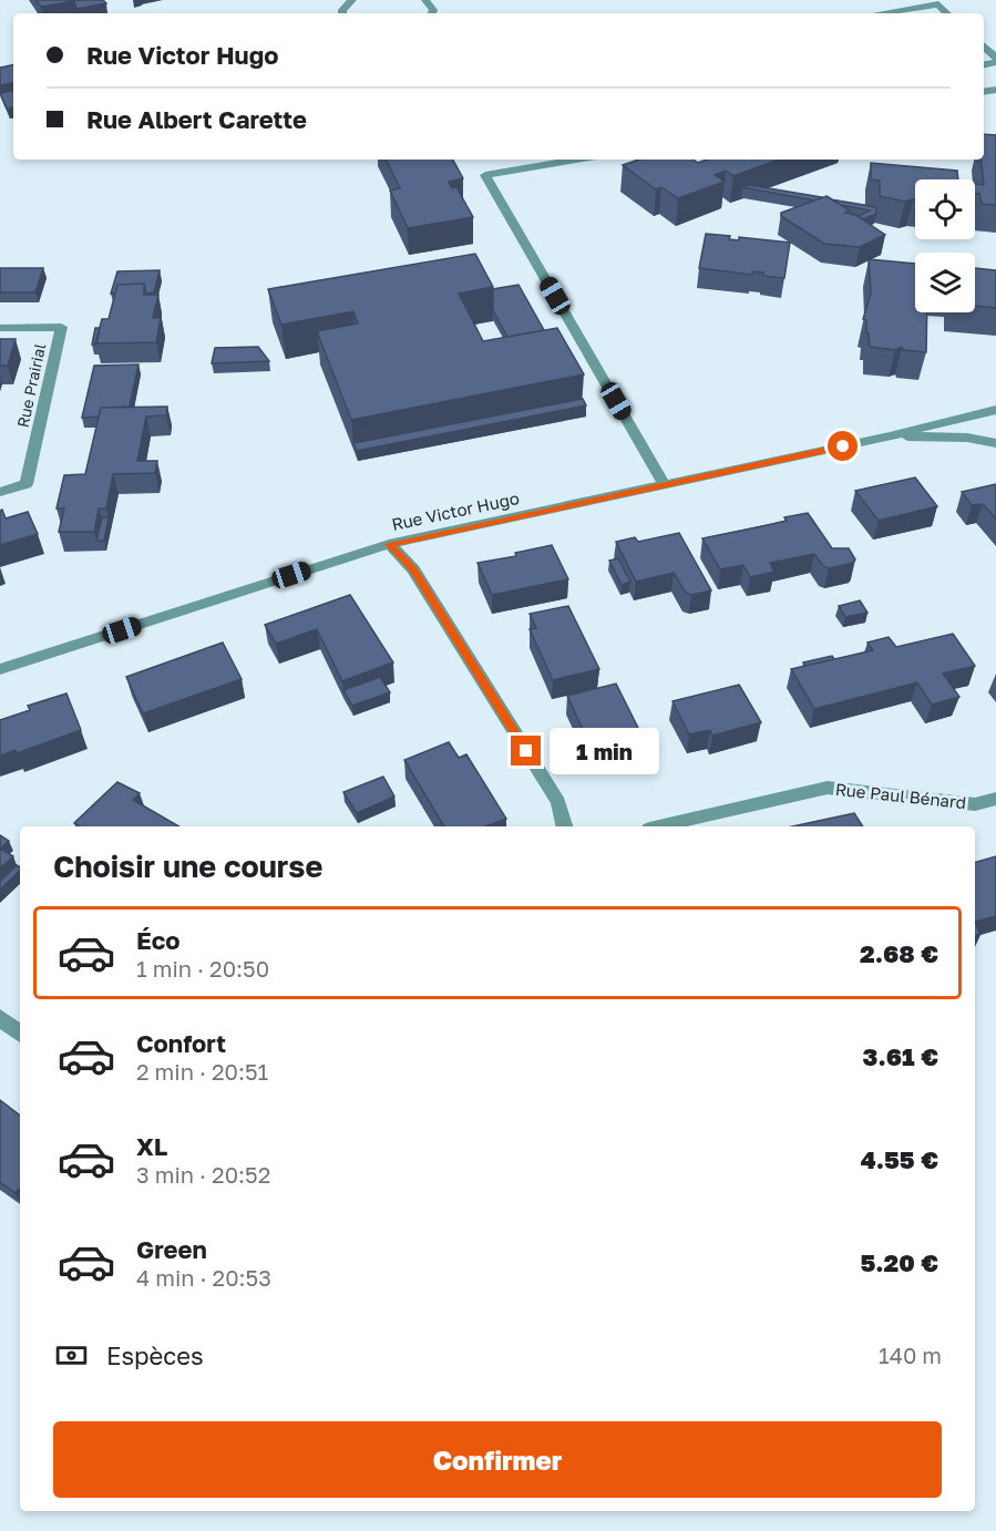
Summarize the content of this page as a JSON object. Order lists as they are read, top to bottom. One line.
{"streets":{"street":["Rue Prairial","Rue Victor Hugo","Rue Paul Bénard"]},"page":{"banner":["Rue Victor Hugo","Rue Albert Carette"],"bubble":"1 min","heading":"Choisir une course","list":[{"name":"Éco","note":"1 min · 20:50","value":"2.68 €"},{"name":"Confort","note":"2 min · 20:51","value":"3.61 €"},{"name":"XL","note":"3 min · 20:52","value":"4.55 €"},{"name":"Green","note":"4 min · 20:53","value":"5.20 €"}],"pay":["Espèces","140 m"],"buttons":"Confirmer"}}
